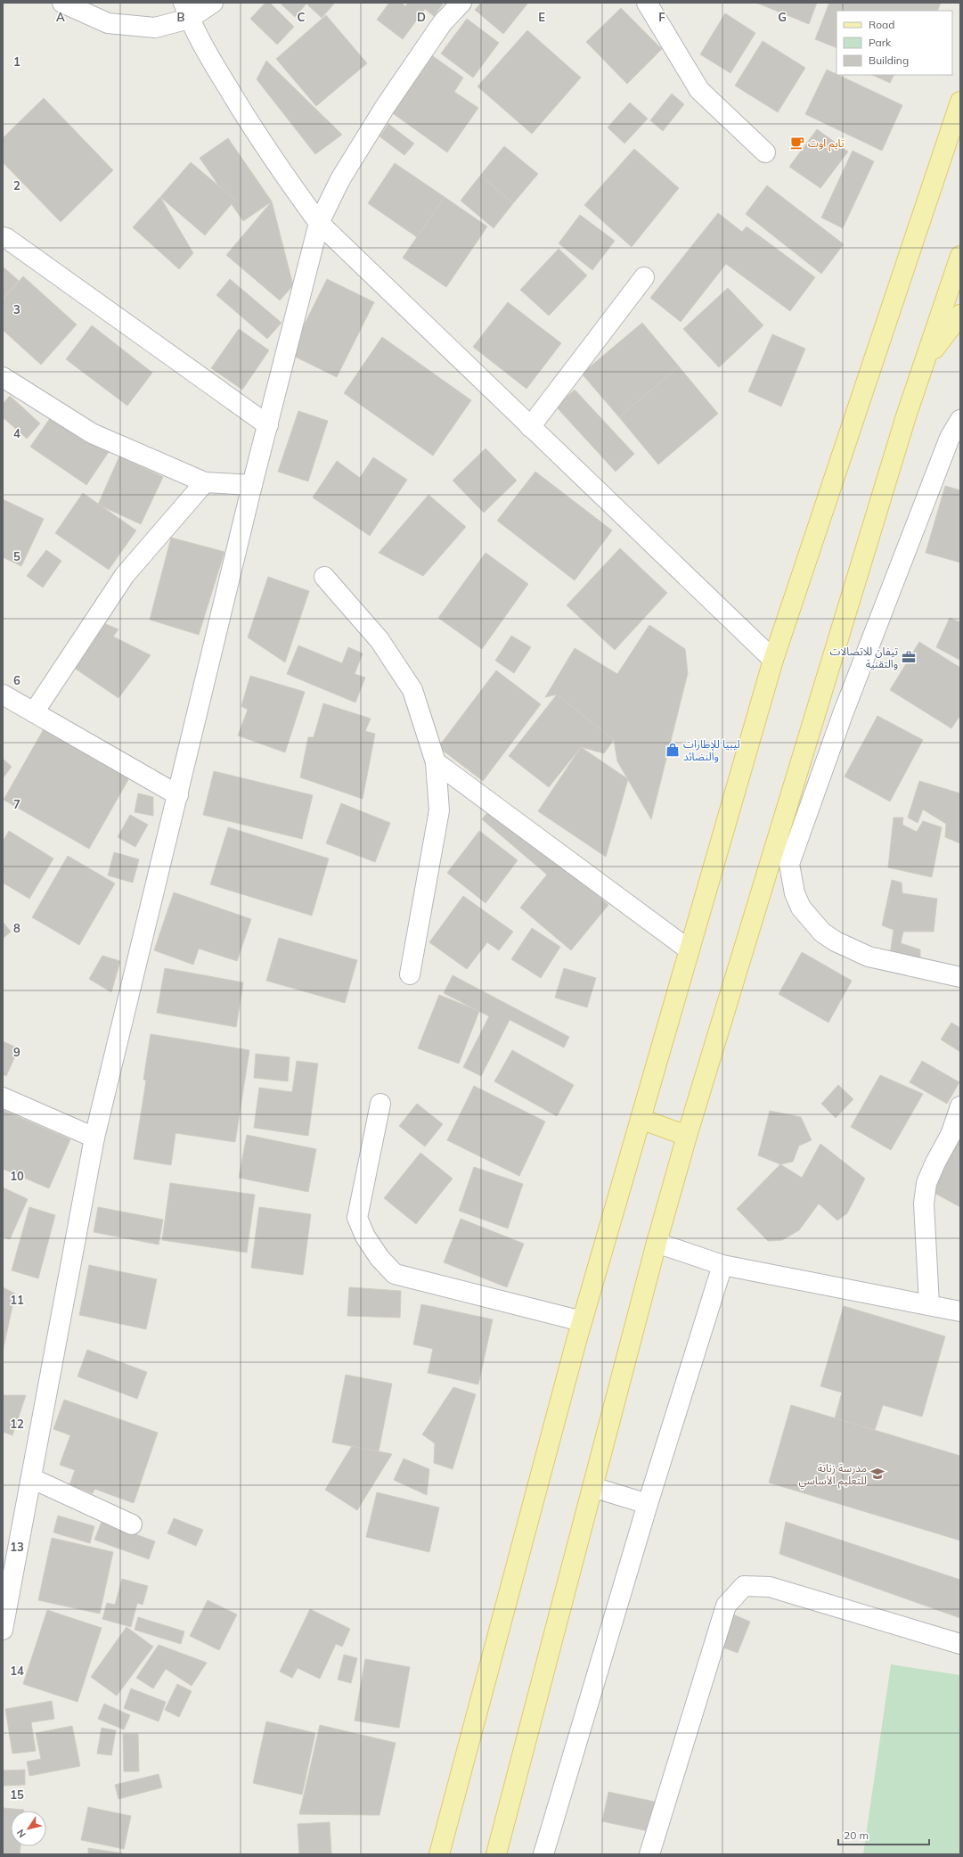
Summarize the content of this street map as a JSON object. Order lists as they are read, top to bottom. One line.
{"places":{"cafe":["تايم اوت"],"office":["تيفان للاتصالات والتقنية"],"shop":["ليبيا للإطارات والنضائد"],"school or university":["مدرسة زناتة للتعليم الأساسي"]},"legend":["Road","Park","Building"],"scale_bar":"20 m","north":"bottom left","grid":{"columns":["A","B","C","D","E","F","G"],"rows":["1","2","3","4","5","6","7","8","9","10","11","12","13","14","15"]}}
